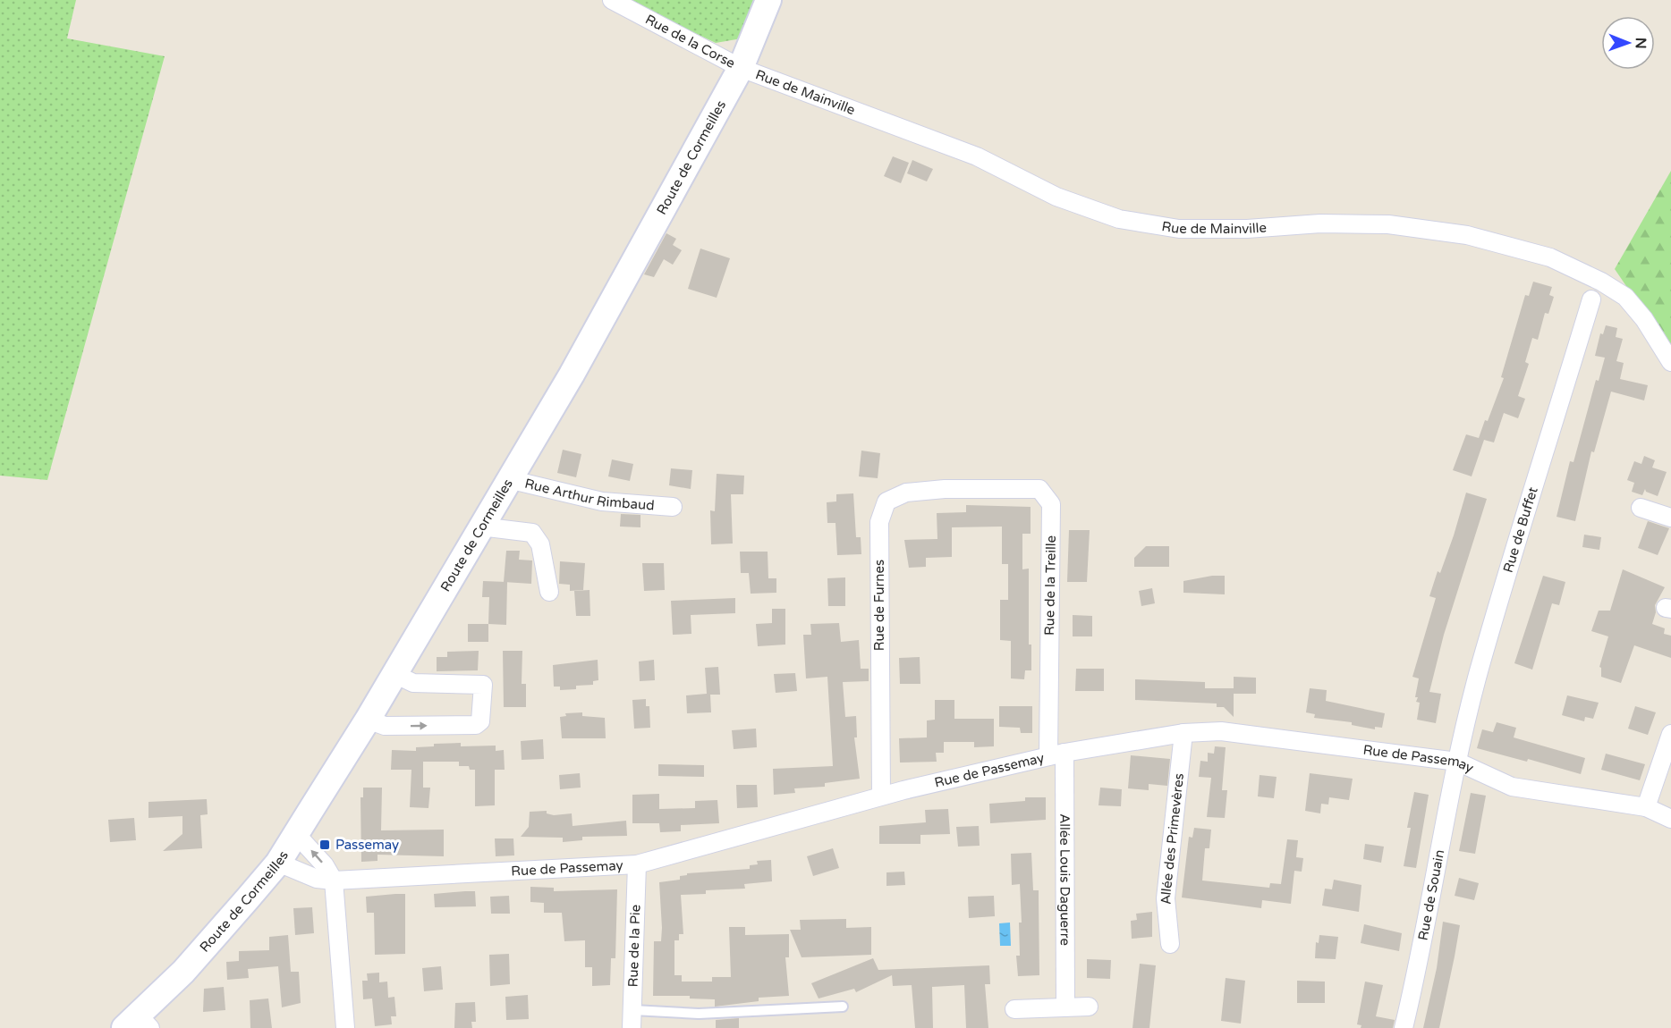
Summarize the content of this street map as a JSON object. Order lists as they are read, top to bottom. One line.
{"streets":{"main road":["Route de Cormeilles"],"street":["Rue de la Corse","Rue de Mainville","Rue Arthur Rimbaud","Rue de Buffet","Rue de la Treille","Rue de Furnes","Rue de Passemay","Allée des Primevères","Allée Louis Daguerre","Rue de Souain","Rue de la Pie"]},"crossings":[["Rue de la Corse","Rue de Mainville"],["Rue de la Corse","Route de Cormeilles"],["Rue de Mainville","Route de Cormeilles"],["Route de Cormeilles","Rue Arthur Rimbaud"],["Route de Cormeilles","Rue de Passemay"],["Rue de Buffet","Rue de Passemay"],["Rue de Buffet","Rue de Souain"],["Rue de la Treille","Rue de Furnes"],["Rue de la Treille","Rue de Passemay"],["Rue de la Treille","Allée Louis Daguerre"],["Rue de Furnes","Rue de Passemay"],["Rue de Passemay","Allée des Primevères"],["Rue de Passemay","Allée Louis Daguerre"],["Rue de Passemay","Rue de Souain"],["Rue de Passemay","Rue de la Pie"]],"places":{"transit":["Passemay"]},"north":"right"}
